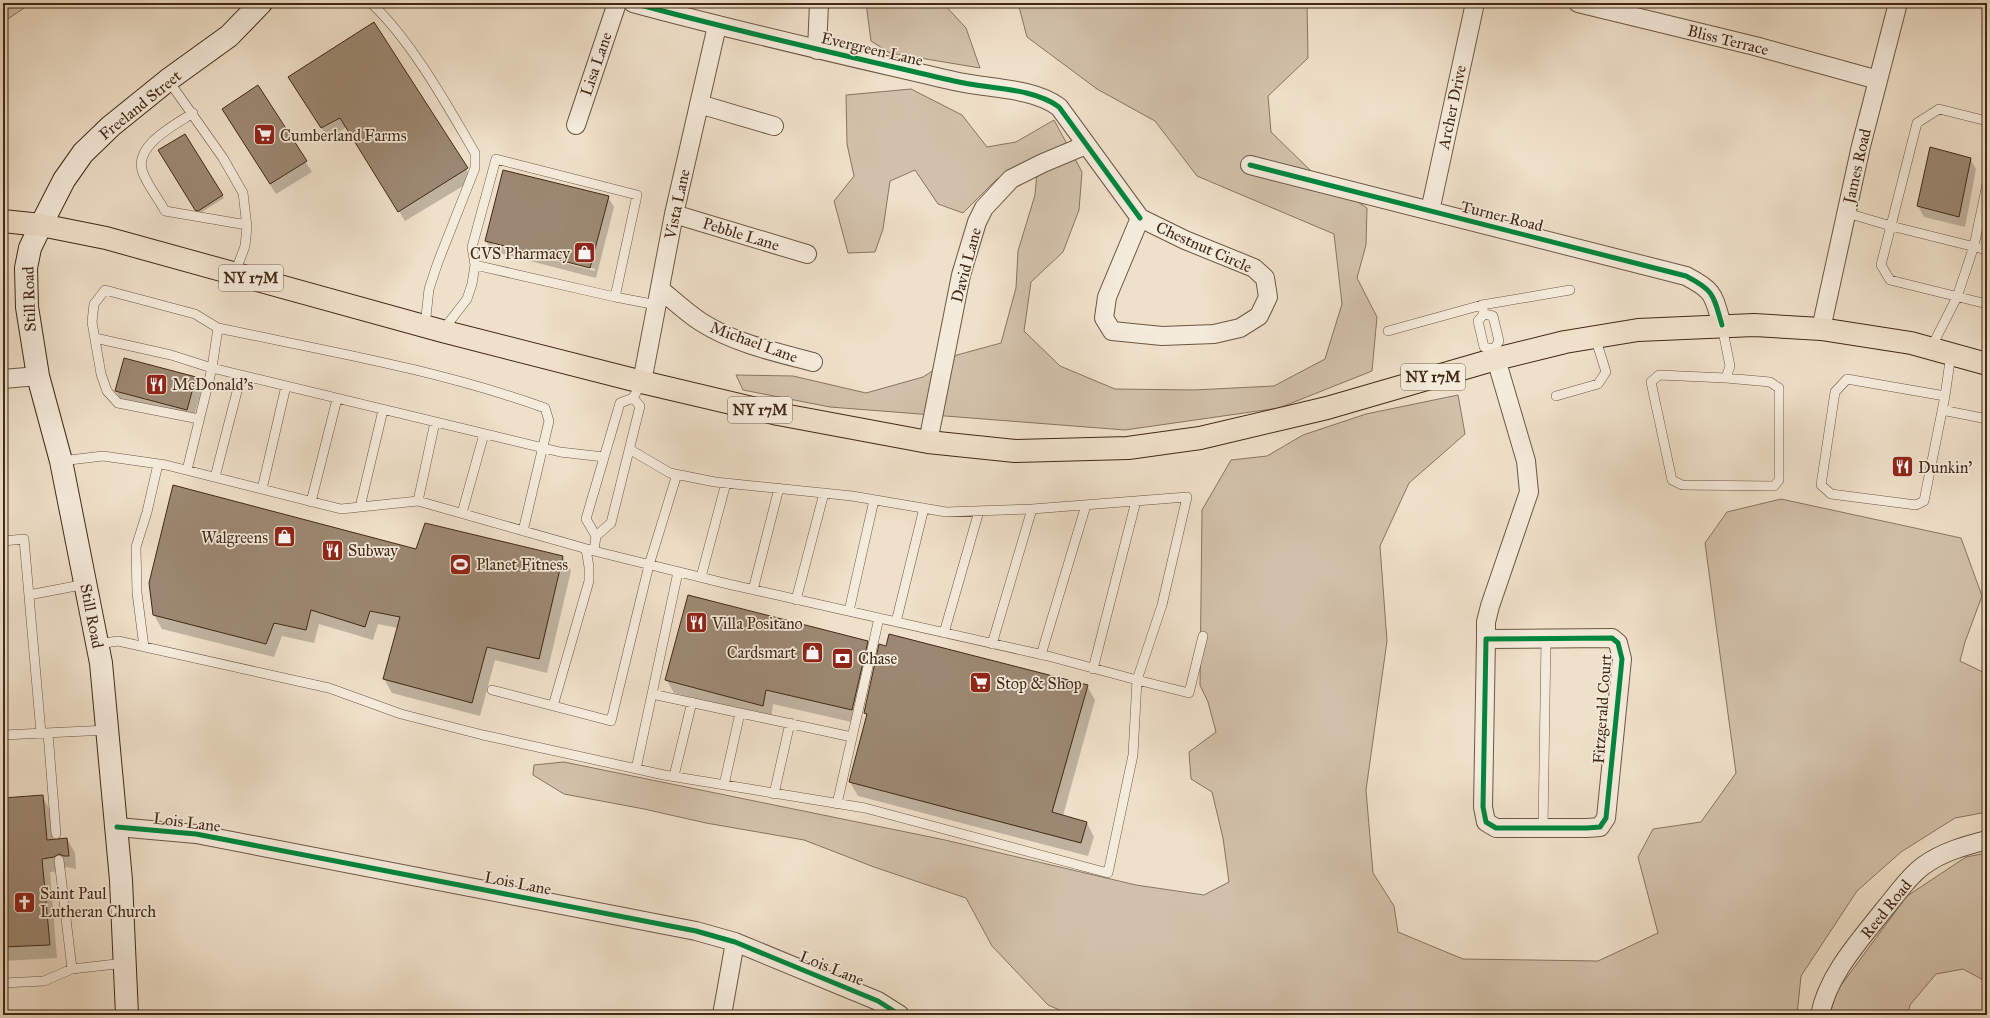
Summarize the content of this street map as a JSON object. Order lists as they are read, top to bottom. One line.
{"streets":{"main road":["Freeland Street","NY 17M","Still Road"],"street":["Bliss Terrace","Evergreen Lane","Lisa Lane","Archer Drive","James Road","Vista Lane","Turner Road","Pebble Lane","Chestnut Circle","David Lane","Michael Lane","Fitzgerald Court","Lois Lane","Reed Road"]},"crossings":[["Bliss Terrace","James Road"],["Evergreen Lane","Vista Lane"],["Evergreen Lane","Chestnut Circle"],["Evergreen Lane","David Lane"],["Freeland Street","NY 17M"],["Freeland Street","Still Road"],["Archer Drive","Turner Road"],["James Road","NY 17M"],["Vista Lane","Pebble Lane"],["Vista Lane","NY 17M"],["Vista Lane","Michael Lane"],["Turner Road","NY 17M"],["Chestnut Circle","David Lane"],["David Lane","NY 17M"],["NY 17M","Still Road"],["NY 17M","Fitzgerald Court"],["Still Road","Lois Lane"]],"places":{"supermarket":["Cumberland Farms","Stop & Shop"],"shop":["CVS Pharmacy","Walgreens","Cardsmart"],"restaurant":["McDonald's","Dunkin'","Subway","Villa Positano"],"sports":["Planet Fitness"],"bank":["Chase"],"church":["Saint Paul Lutheran Church"]}}
